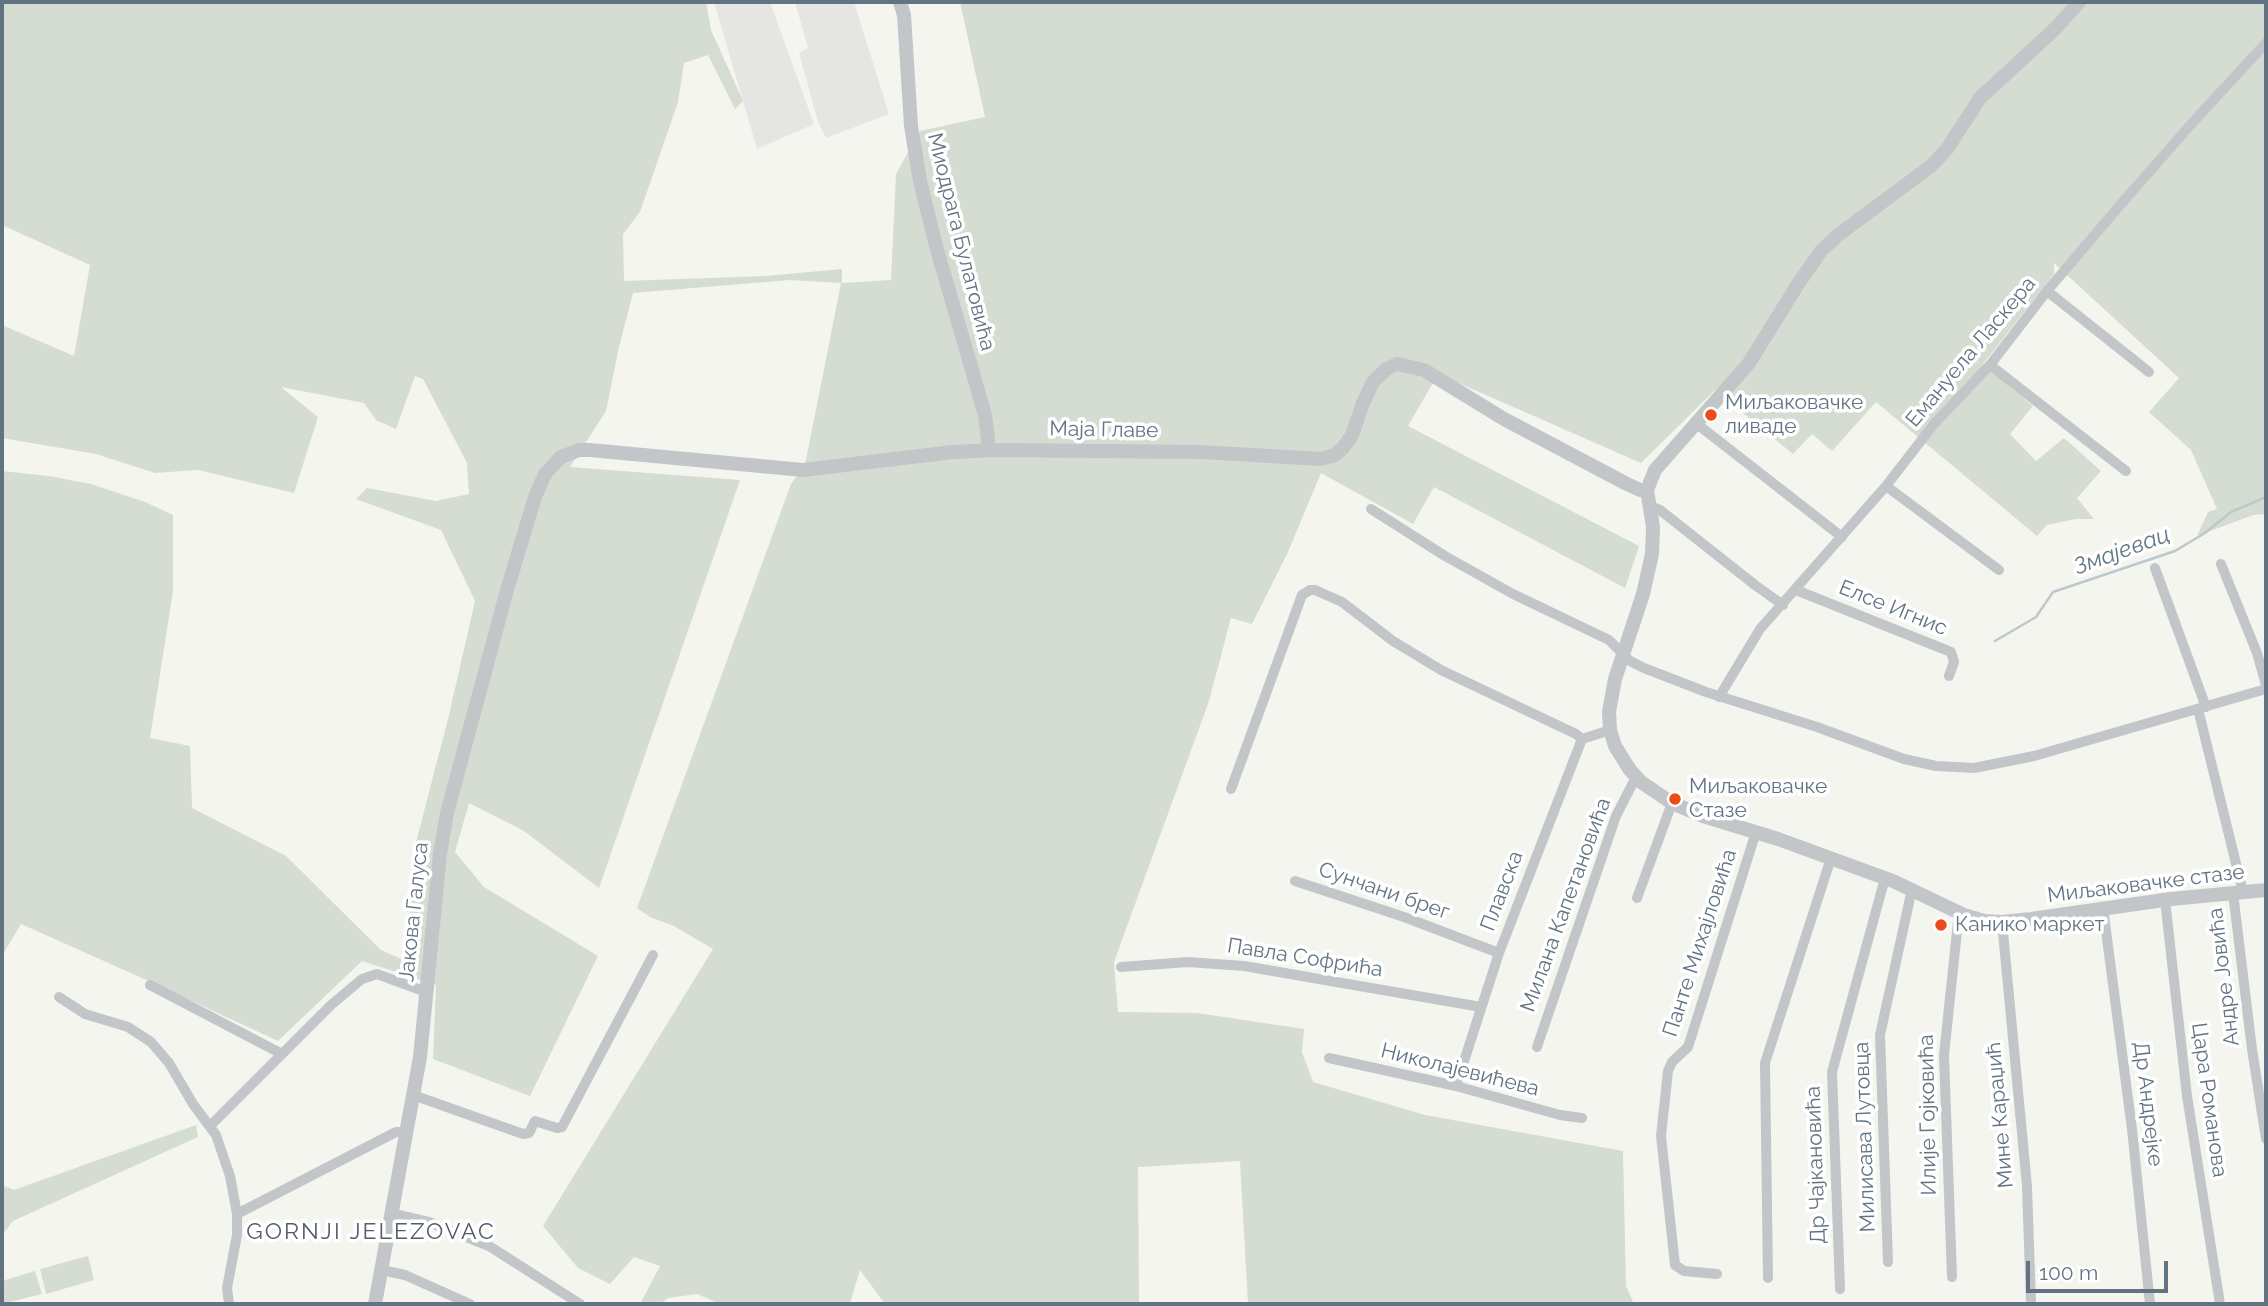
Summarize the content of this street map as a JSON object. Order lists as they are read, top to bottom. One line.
{"streets":{"street":["Миодрага Булатовића","Емануела Ласкера","Маја Главе","Елсе Игнис","Миљаковачке стазе","Сунчани брег","Плавска","Милана Капетановића","Јакова Галуса","Панте Михајловића","Павла Софрића","Андре Јовића","Николајевићева","Цара Романова","Др Андрејке","Илије Гојковића","Мине Караџић","Милисава Лутовца","Др Чајкановића"]},"crossings":[["Миодрага Булатовића","Маја Главе"],["Емануела Ласкера","Елсе Игнис"],["Маја Главе","Миљаковачке стазе"],["Маја Главе","Јакова Галуса"],["Миљаковачке стазе","Милана Капетановића"],["Миљаковачке стазе","Панте Михајловића"],["Миљаковачке стазе","Андре Јовића"],["Миљаковачке стазе","Цара Романова"],["Миљаковачке стазе","Др Андрејке"],["Миљаковачке стазе","Илије Гојковића"],["Миљаковачке стазе","Мине Караџић"],["Миљаковачке стазе","Милисава Лутовца"],["Миљаковачке стазе","Др Чајкановића"],["Сунчани брег","Плавска"],["Плавска","Павла Софрића"],["Плавска","Николајевићева"]],"districts":["GORNJI JELEZOVAC"],"water":["Змајевац"],"places":["Миљаковачке ливаде","Миљаковачке Стазе","Канико маркет"],"scale_bar":"100 m"}
